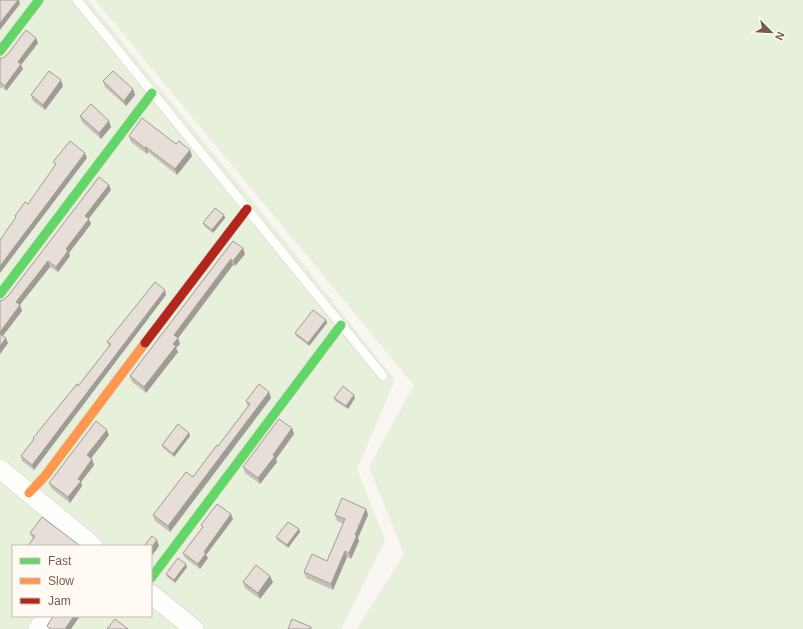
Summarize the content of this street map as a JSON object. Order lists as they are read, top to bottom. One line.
{"legend":["Fast","Slow","Jam"],"north":"bottom right"}
